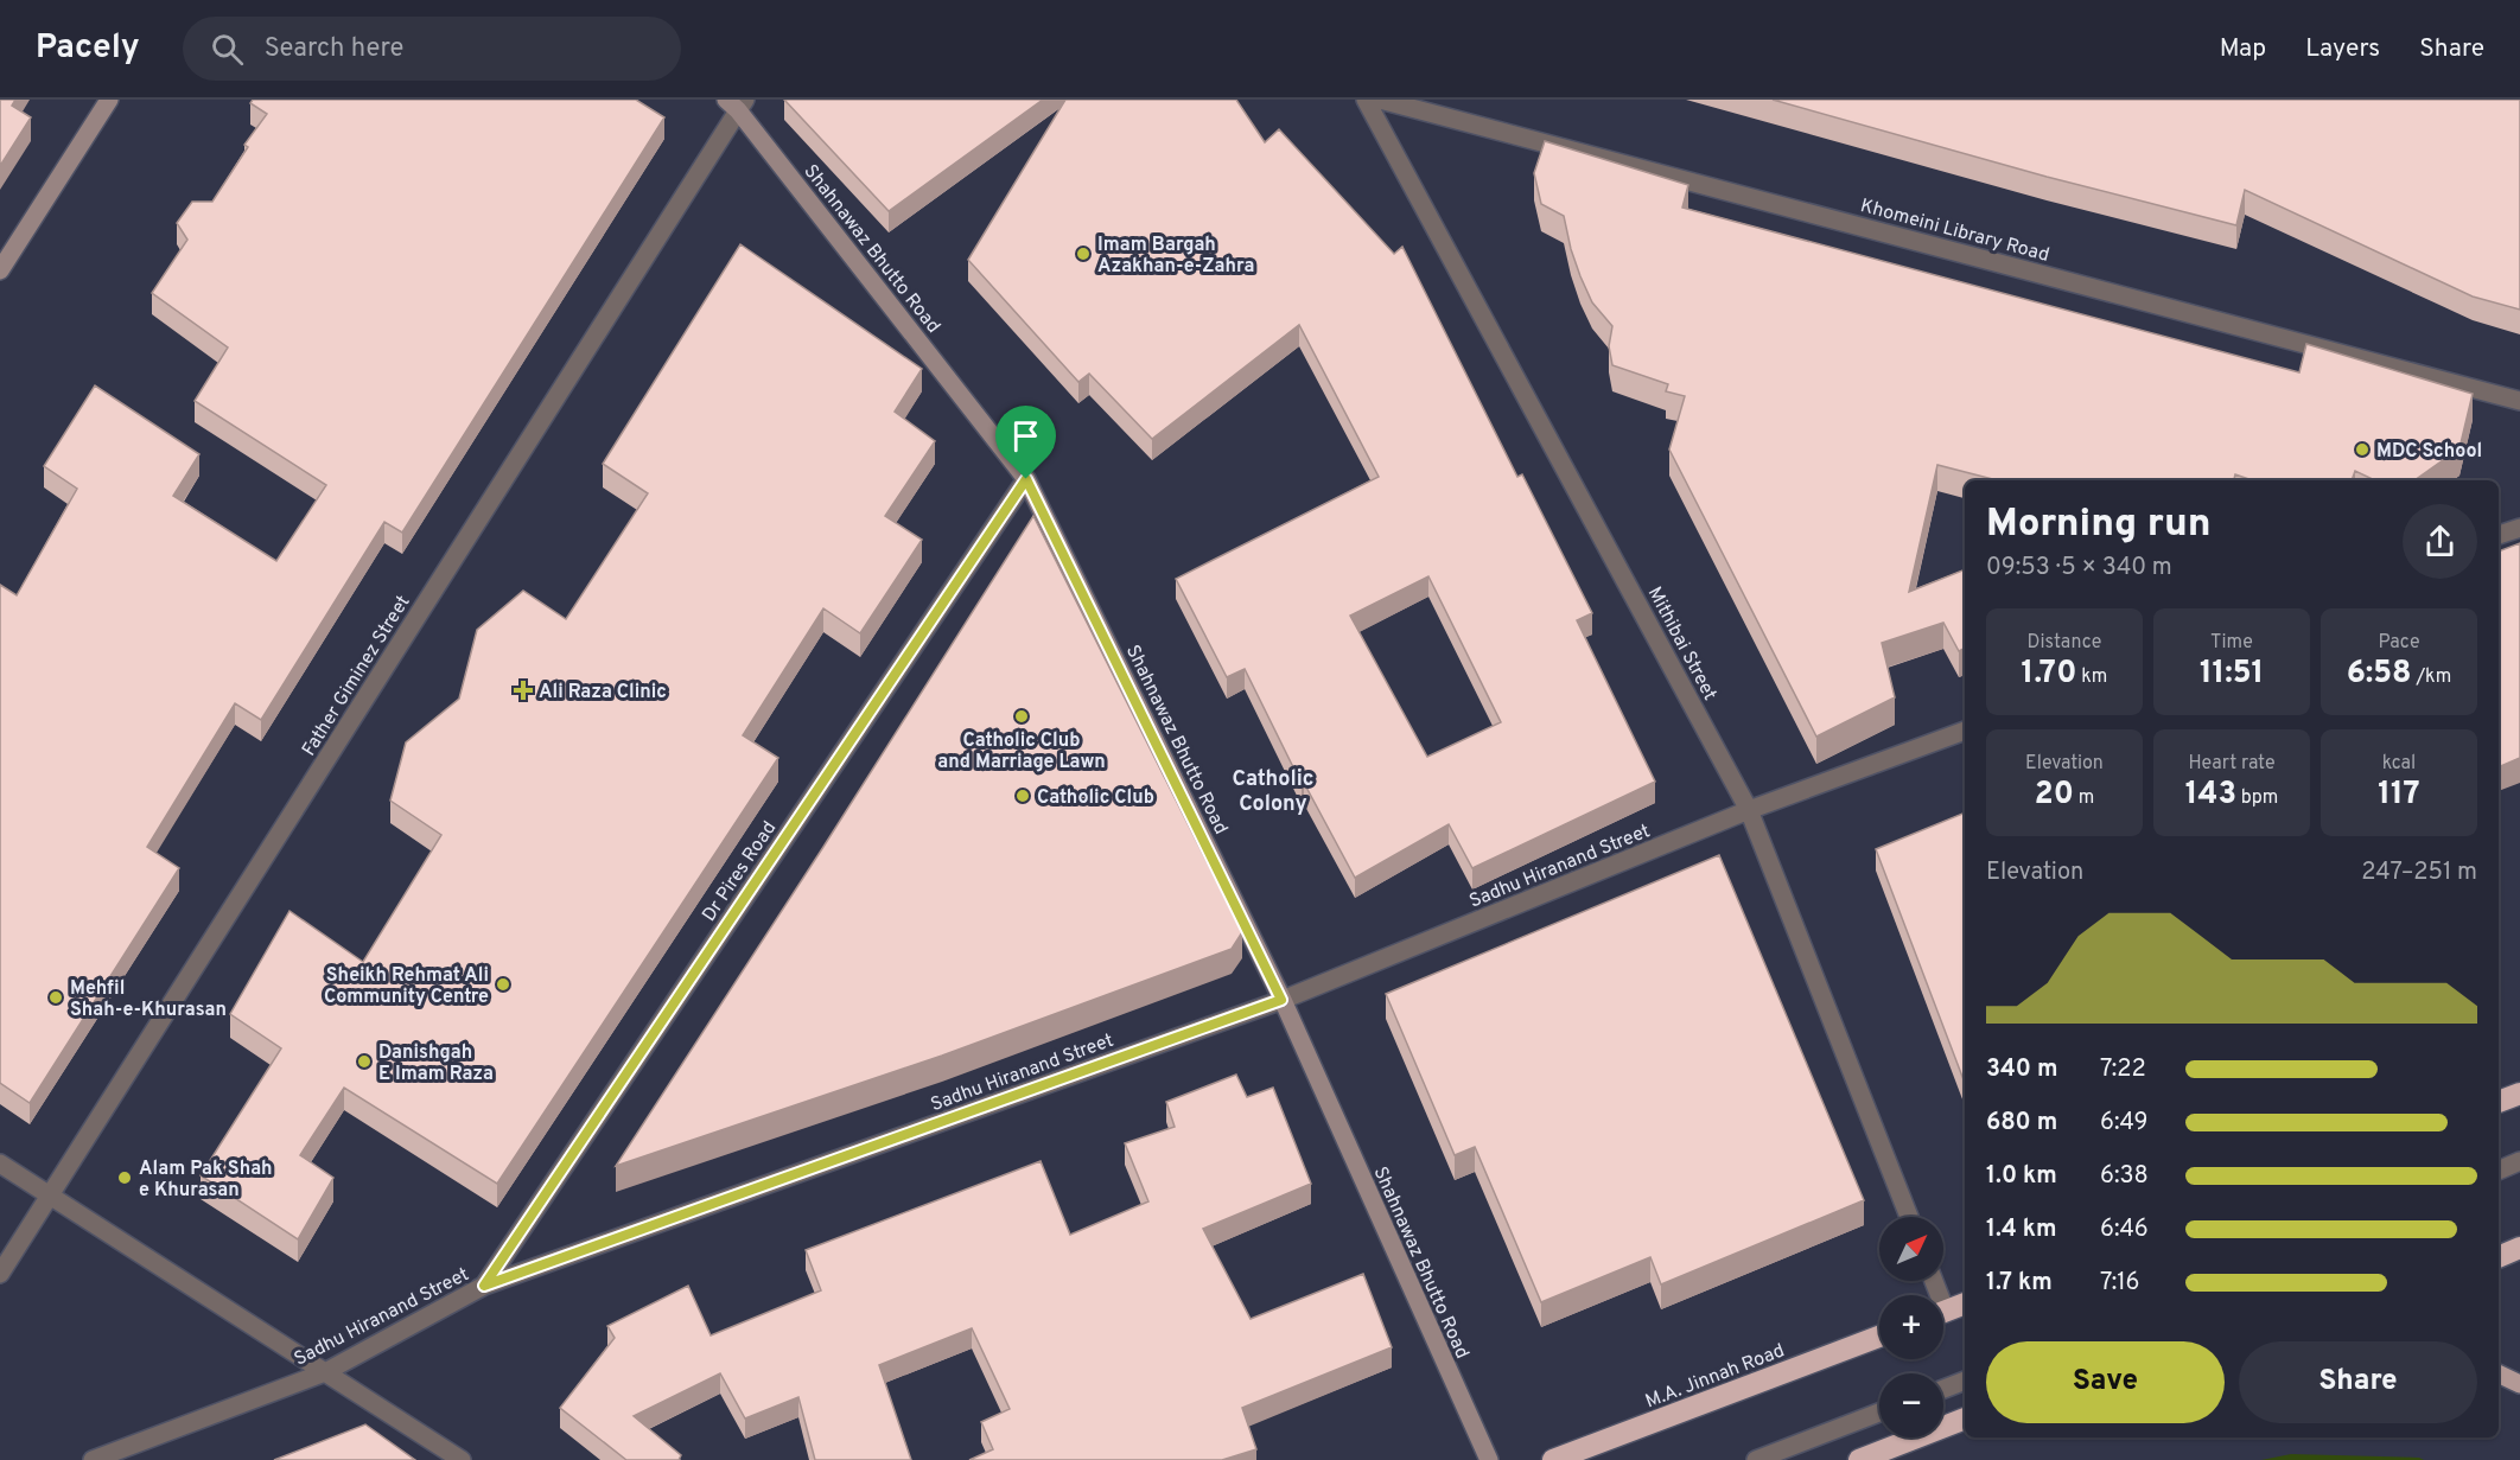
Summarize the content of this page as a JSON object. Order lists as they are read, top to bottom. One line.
{"streets":{"highway":["M.A. Jinnah Road"],"street":["Khomeini Library Road","Shahnawaz Bhutto Road","Mithibai Street","Father Giminez Street","Sadhu Hiranand Street","Dr Pires Road"]},"crossings":[["Shahnawaz Bhutto Road","Father Giminez Street"],["Shahnawaz Bhutto Road","Sadhu Hiranand Street"],["Shahnawaz Bhutto Road","Dr Pires Road"],["Mithibai Street","Sadhu Hiranand Street"],["Sadhu Hiranand Street","Dr Pires Road"]],"districts":["Catholic Colony"],"places":{"other":["Imam Bargah Azakhan-e-Zahra","MDC School","Catholic Club and Marriage Lawn","Catholic Club","Sheikh Rehmat Ali Community Centre","Mehfil Shah-e-Khurasan","Danishgah E Imam Raza","Alam Pak Shah e Khurasan"],"health":["Ali Raza Clinic"]},"north":"top right","page":{"header":"Pacely","search":"Search here","nav":["Map","Layers","Share"],"heading":["Morning run","09:53 · 5 × 340 m"],"stats":[["Distance","1.70 km"],["Time","11:51"],["Pace","6:58 /km"],["Elevation","20 m"],["Heart rate","143 bpm"],["kcal","117"]],"chart":["Elevation","247–251 m"],"list":[{"name":"340 m","note":"7:22"},{"name":"680 m","note":"6:49"},{"name":"1.0 km","note":"6:38"},{"name":"1.4 km","note":"6:46"},{"name":"1.7 km","note":"7:16"}],"map_buttons":["+","−"],"buttons":["Save","Share"]}}
